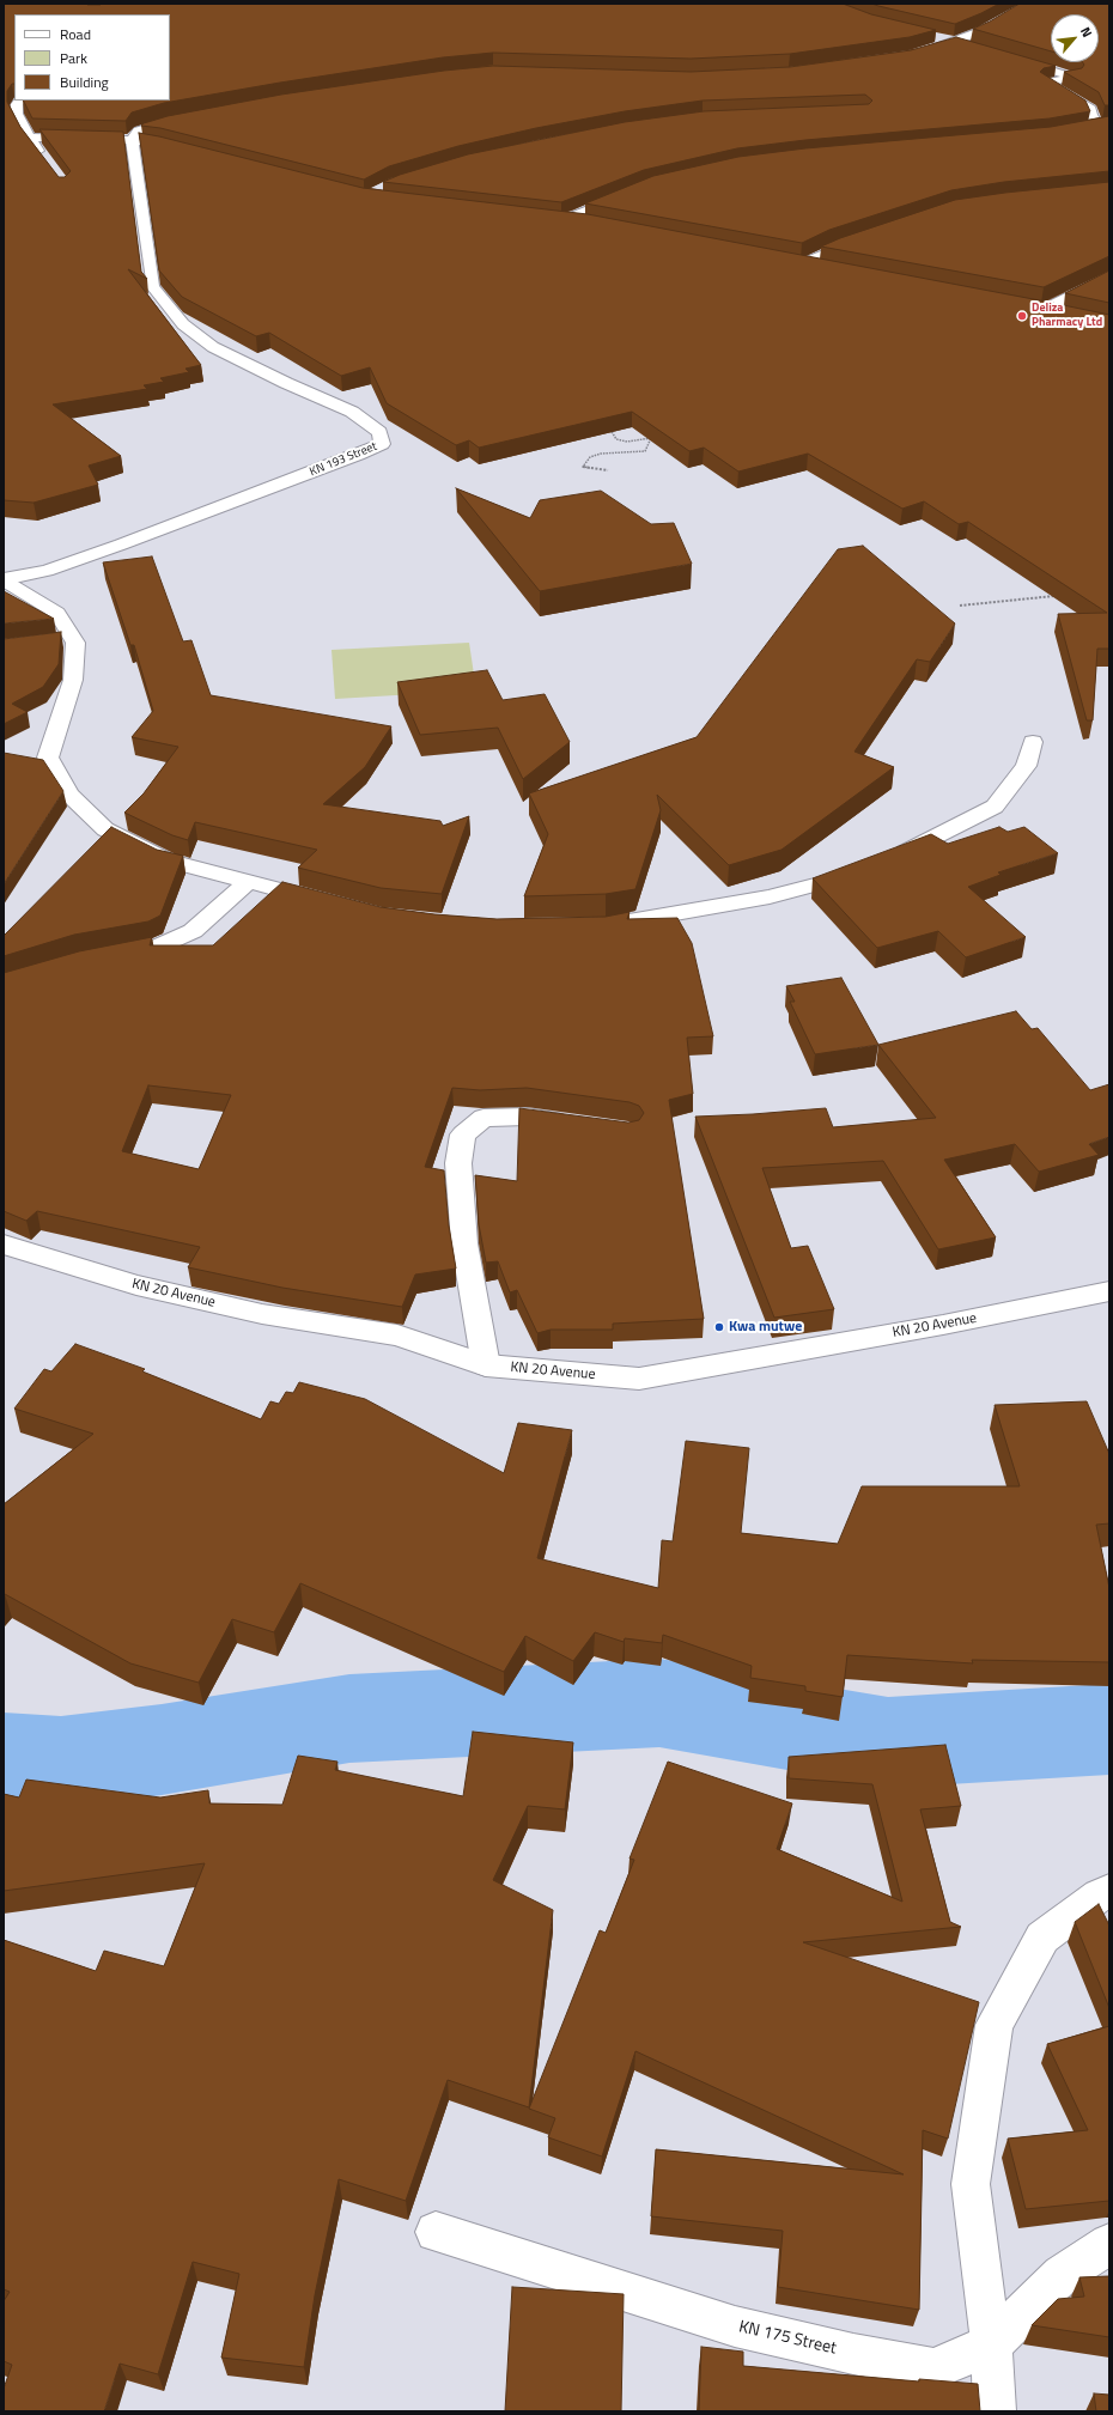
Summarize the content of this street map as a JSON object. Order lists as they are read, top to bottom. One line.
{"streets":{"street":["KN 193 Street","KN 20 Avenue","KN 175 Street"]},"places":["Deliza Pharmacy Ltd","Kwa mutwe"],"legend":["Road","Park","Building"],"north":"top right"}
